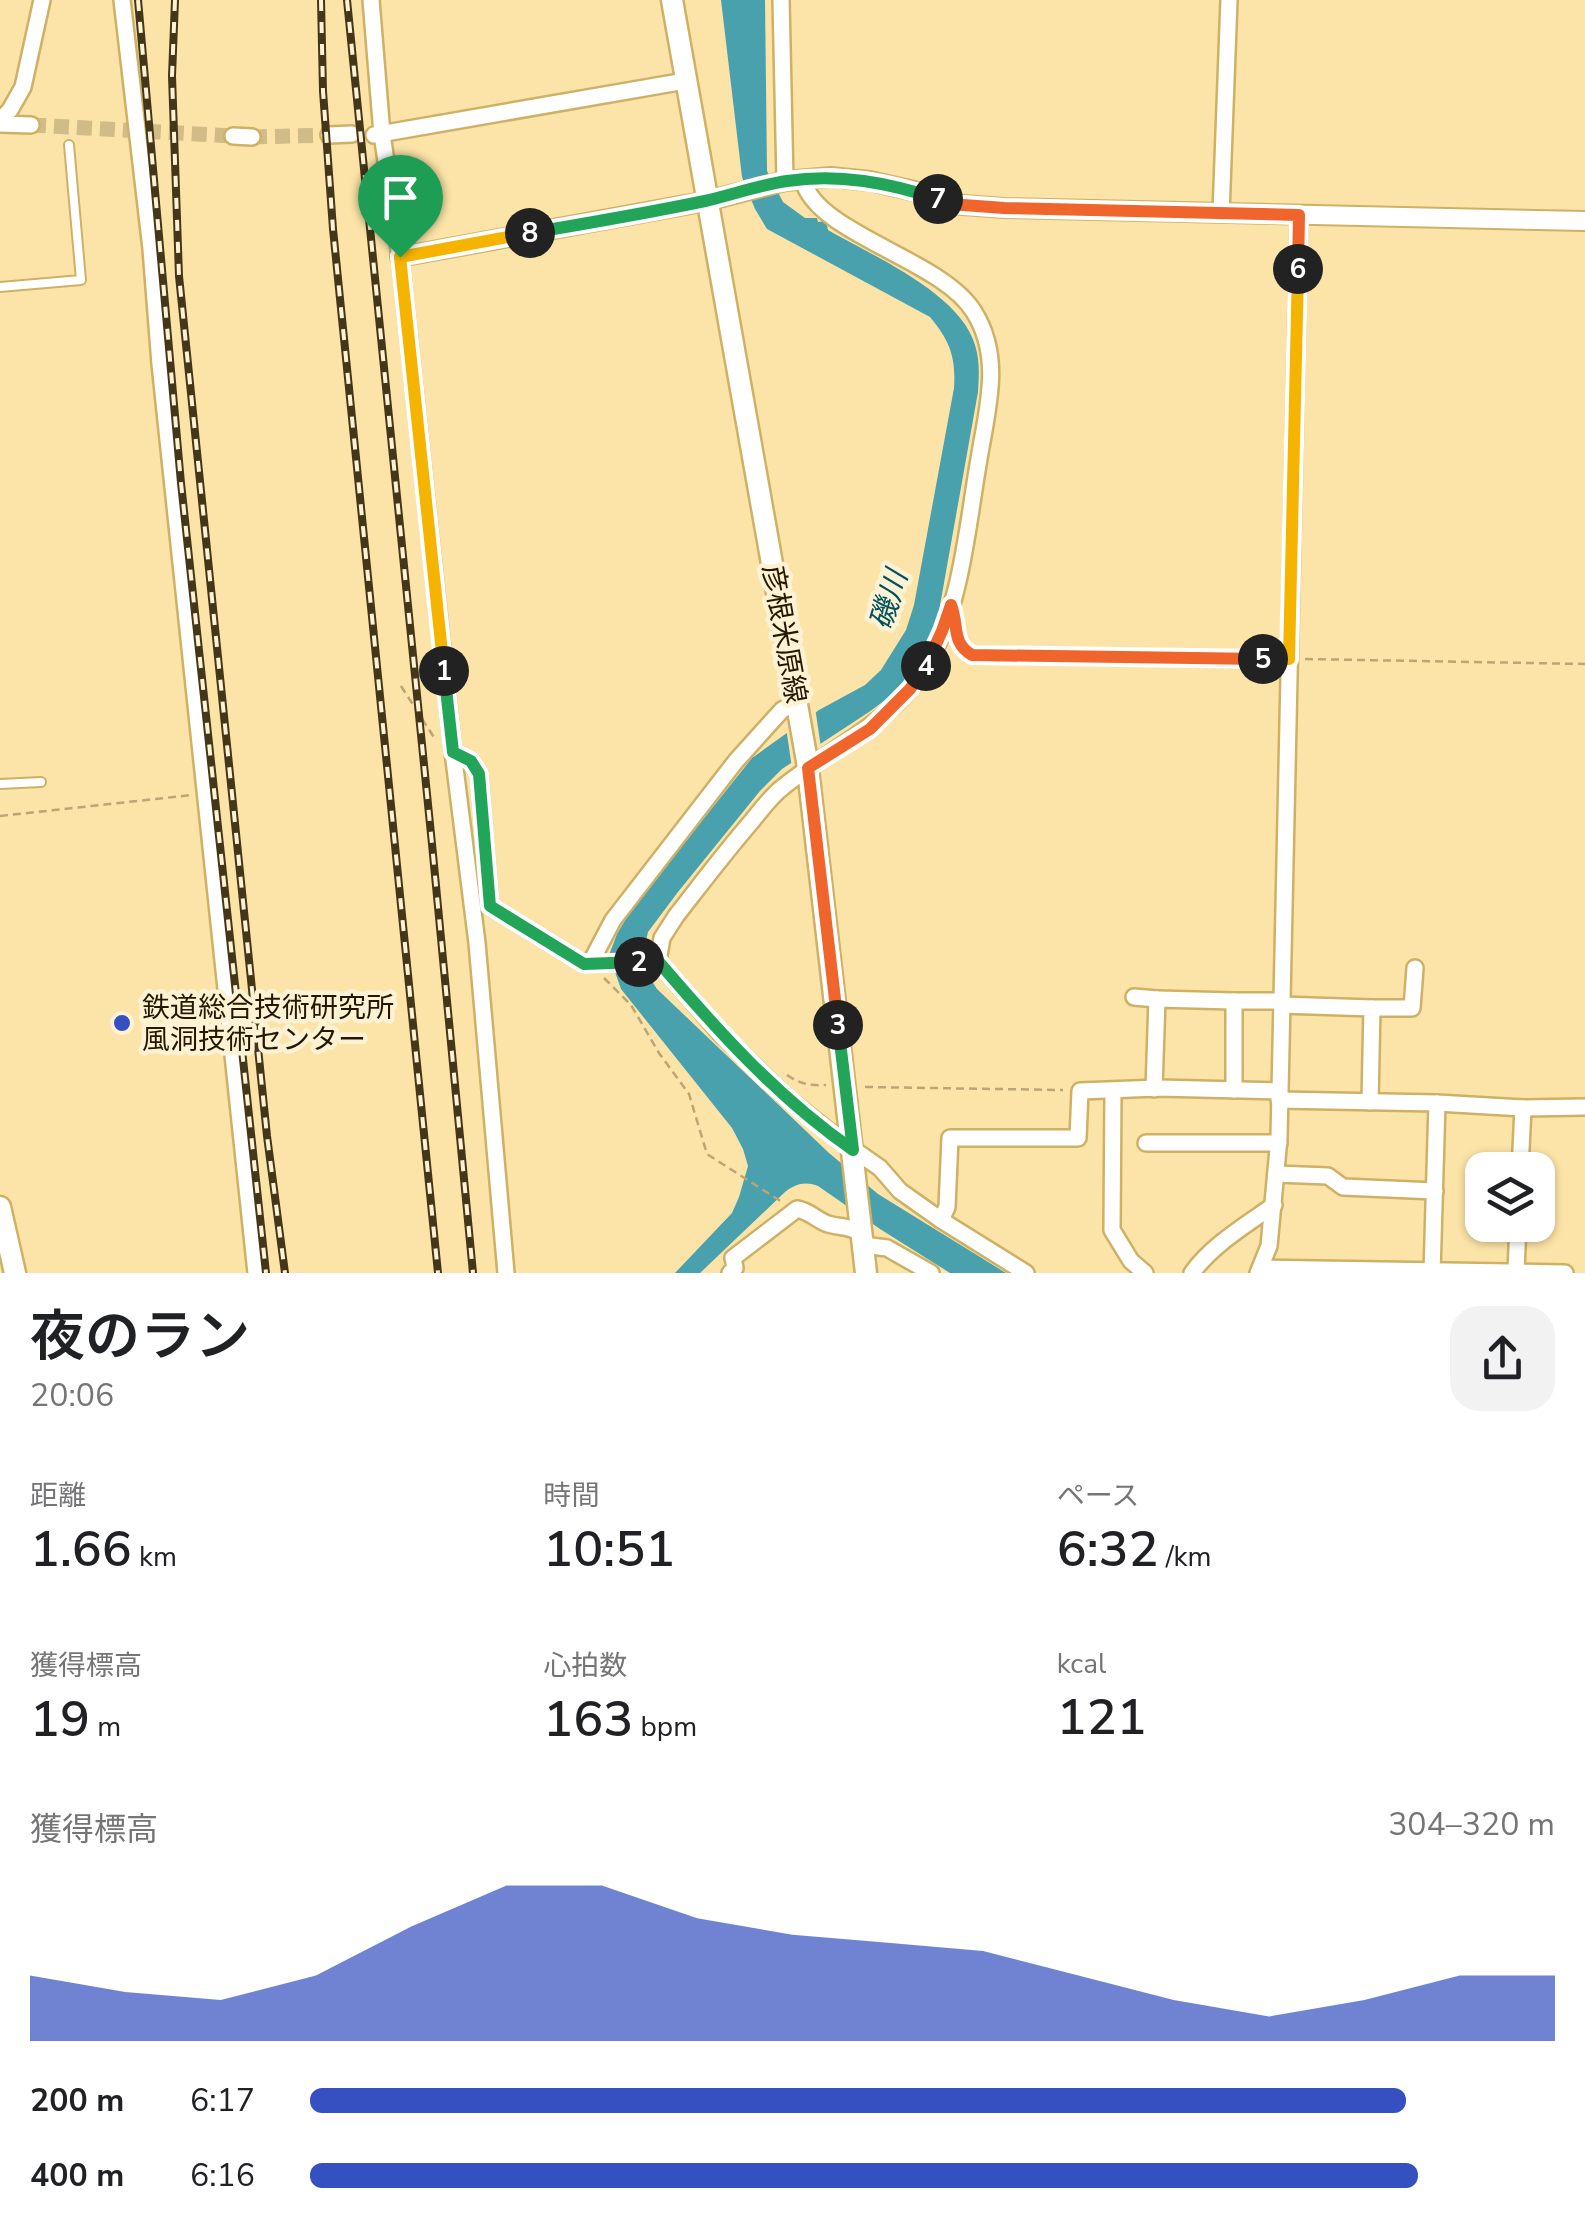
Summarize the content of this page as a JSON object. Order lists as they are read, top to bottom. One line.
{"streets":{"main road":["彦根米原線"]},"water":["磯川"],"places":["鉄道総合技術研究所 風洞技術センター"],"page":{"pins":["7","8","6","5","4","1","2","3"],"heading":["夜のラン","20:06"],"stats":[["距離","1.66 km"],["時間","10:51"],["ペース","6:32 /km"],["獲得標高","19 m"],["心拍数","163 bpm"],["kcal","121"]],"chart":["獲得標高","304–320 m"],"list":[{"name":"200 m","note":"6:17"},{"name":"400 m","note":"6:16"}]}}
